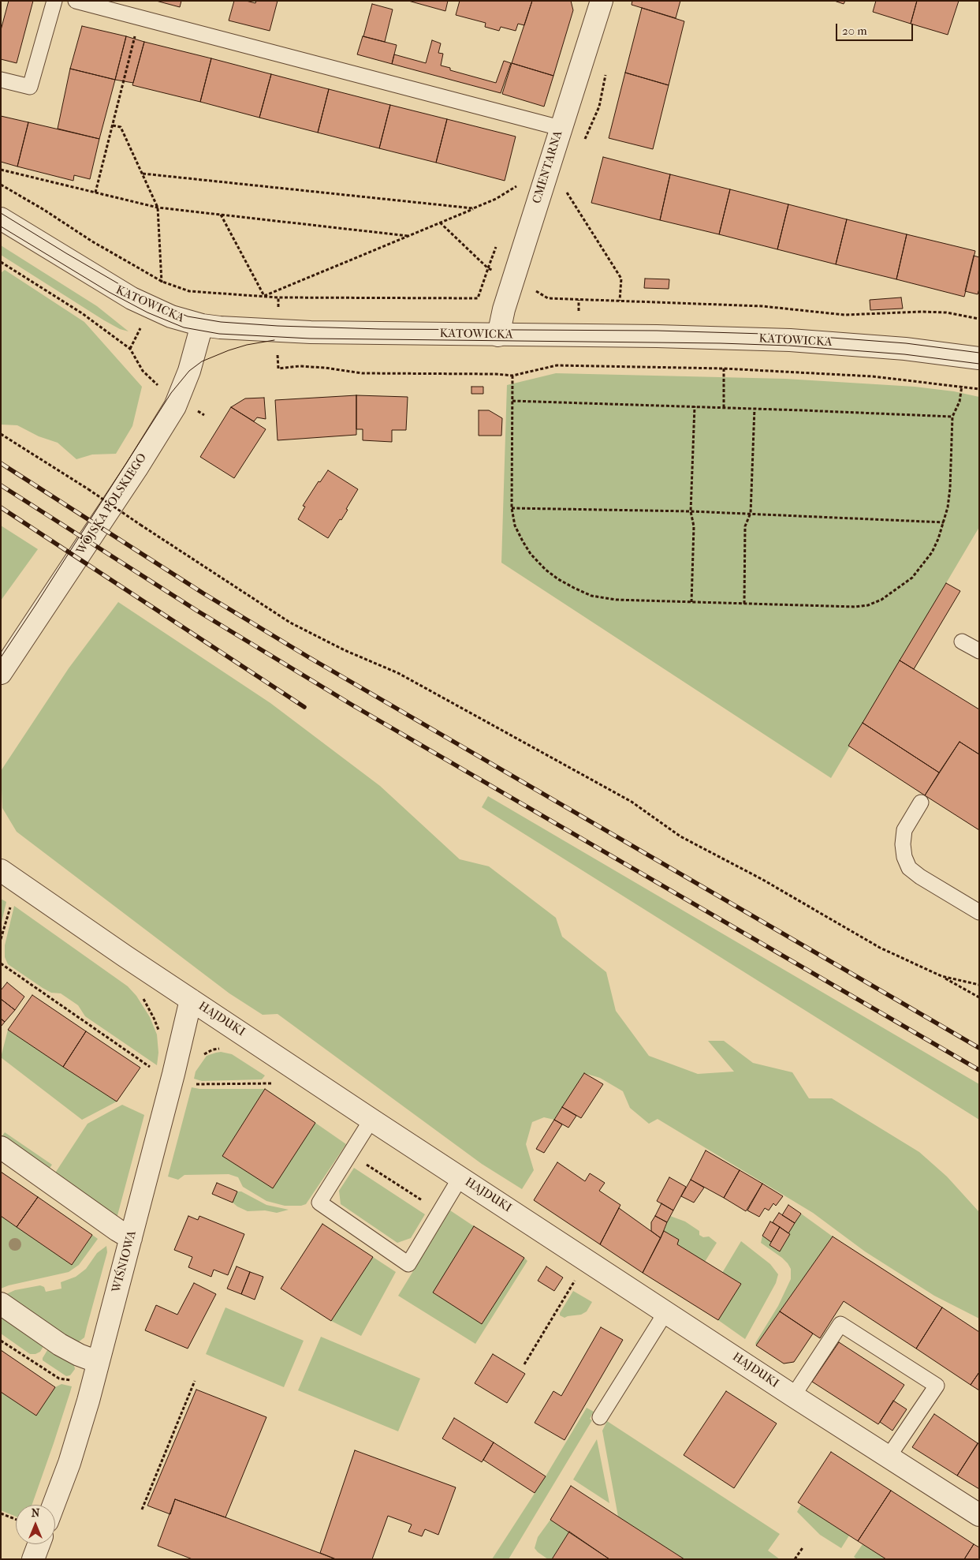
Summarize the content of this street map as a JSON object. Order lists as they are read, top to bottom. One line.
{"streets":{"street":["CMENTARNA","KATOWICKA","WOJSKA POLSKIEGO","HAJDUKI","WIŚNIOWA"]},"crossings":[["CMENTARNA","KATOWICKA"],["KATOWICKA","WOJSKA POLSKIEGO"],["HAJDUKI","WIŚNIOWA"]],"scale_bar":"20 m","north":"top"}
